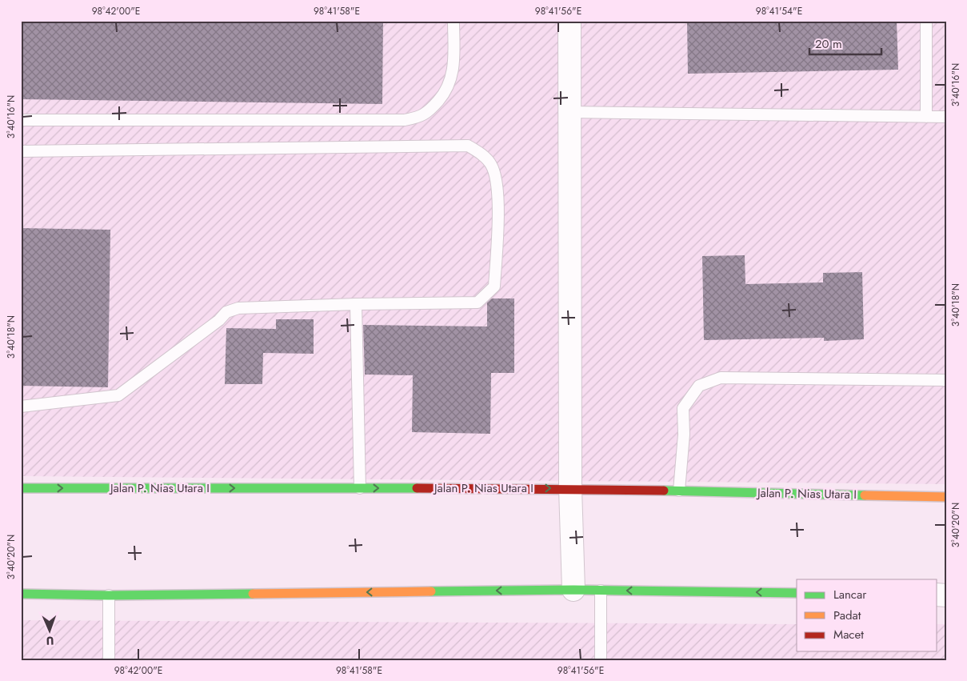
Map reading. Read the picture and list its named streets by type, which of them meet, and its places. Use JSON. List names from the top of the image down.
{
  "streets": {
    "street": ["Jalan P. Nias Utara I"]
  },
  "one_way": ["Jalan P. Nias Utara I"],
  "legend": ["Lancar", "Padat", "Macet"],
  "scale_bar": "20 m",
  "north": "bottom",
  "coordinates": [
    "98°42'00\"E",
    "98°41'58\"E",
    "98°41'56\"E",
    "98°41'54\"E",
    "3°40'16\"N",
    "3°40'18\"N",
    "3°40'20\"N"
  ]
}
